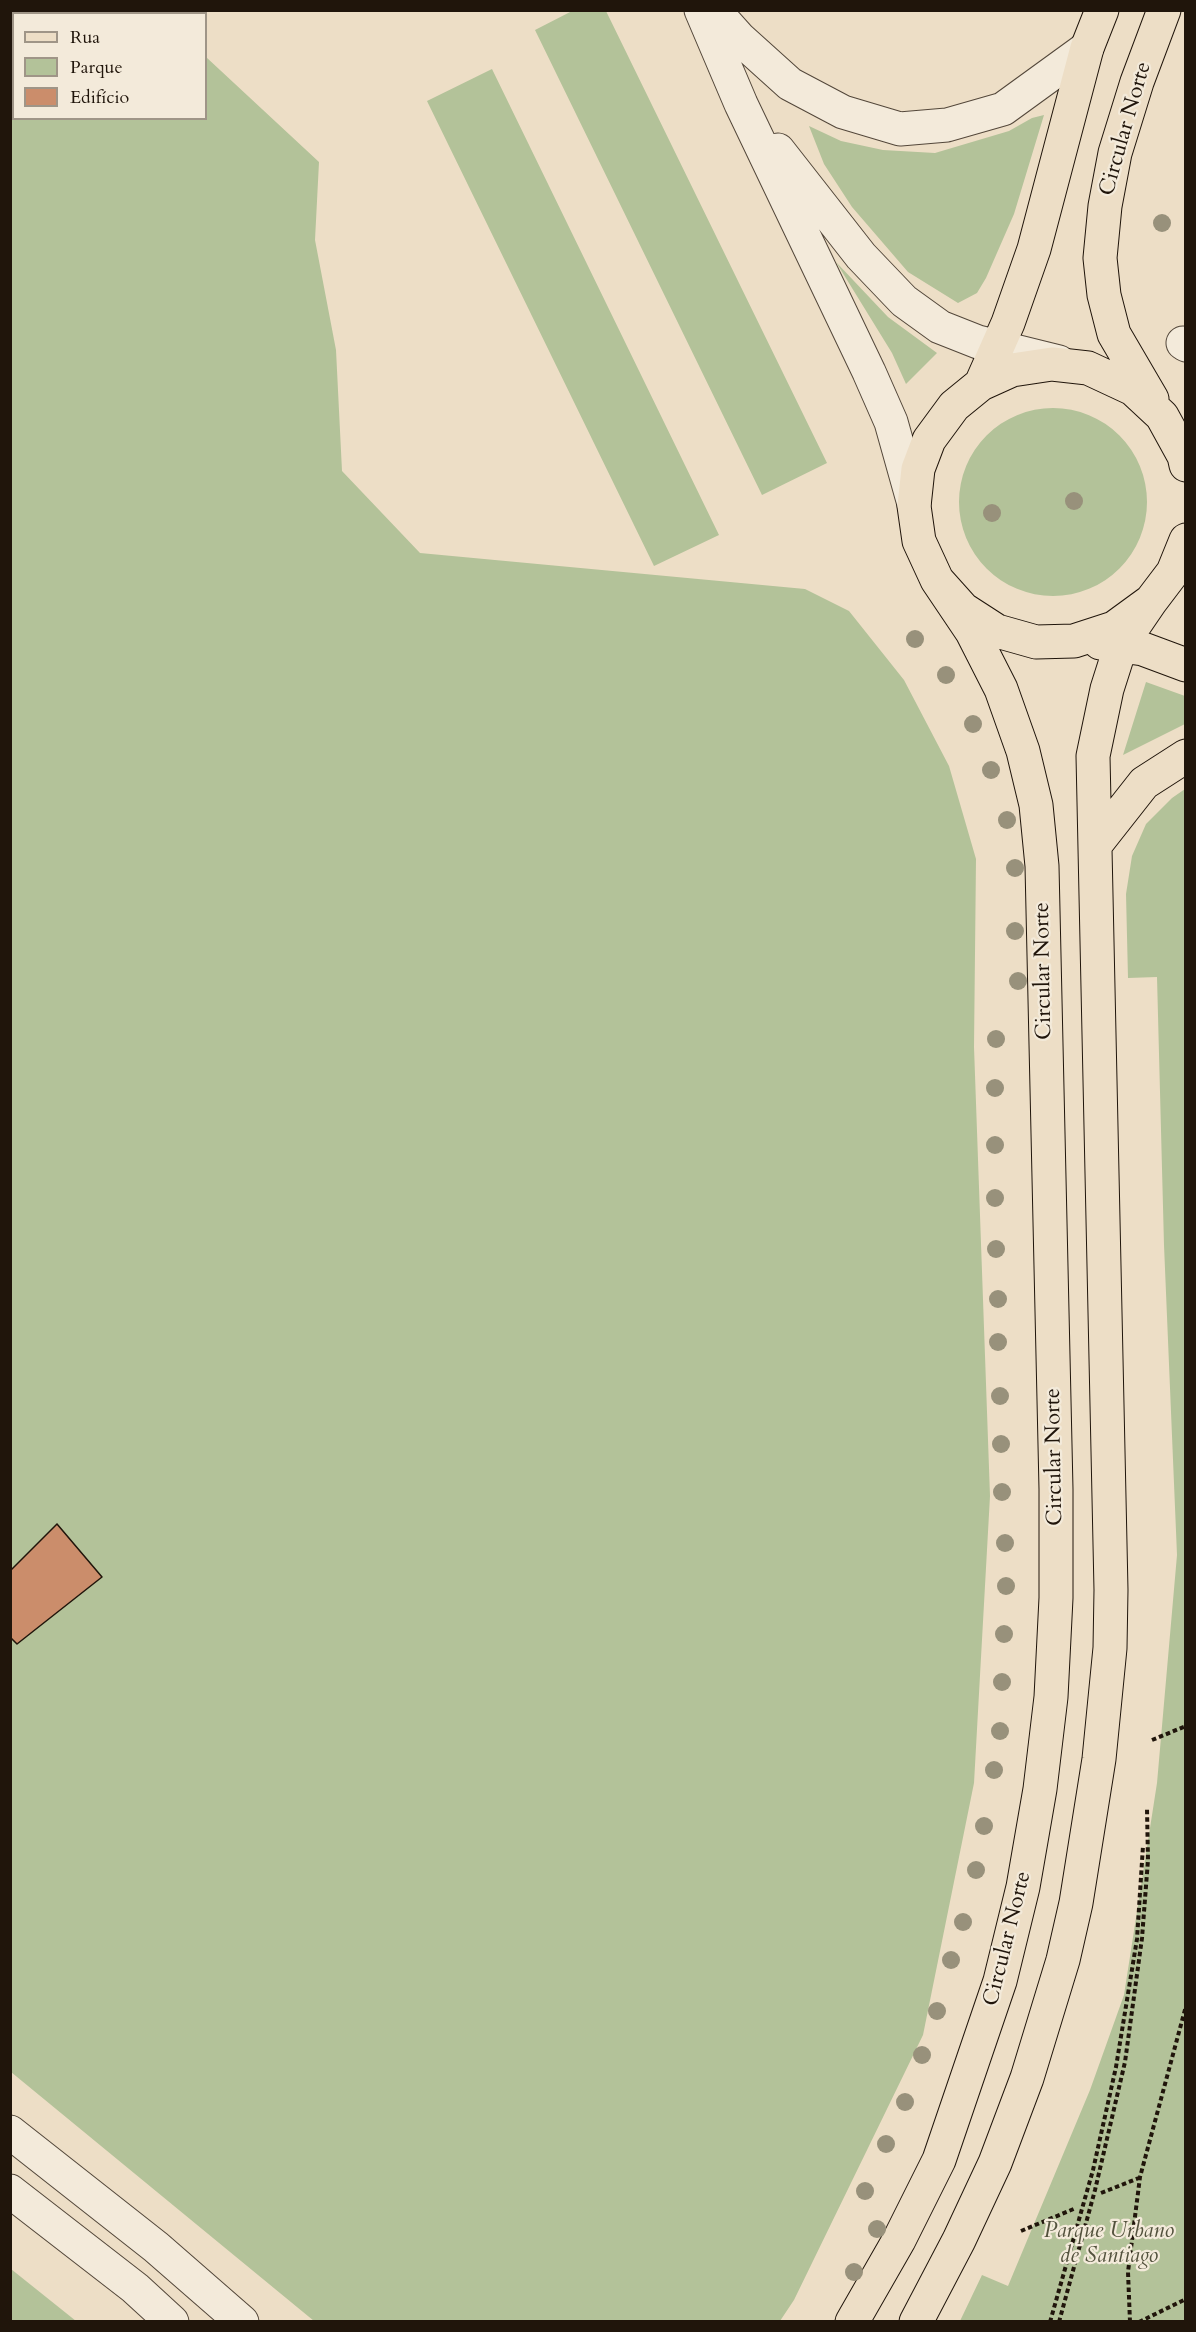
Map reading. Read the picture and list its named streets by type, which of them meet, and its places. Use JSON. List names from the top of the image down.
{
  "streets": {
    "main road": ["Circular Norte"]
  },
  "parks": ["Parque Urbano de Santiago"],
  "legend": ["Rua", "Parque", "Edifício"]
}
